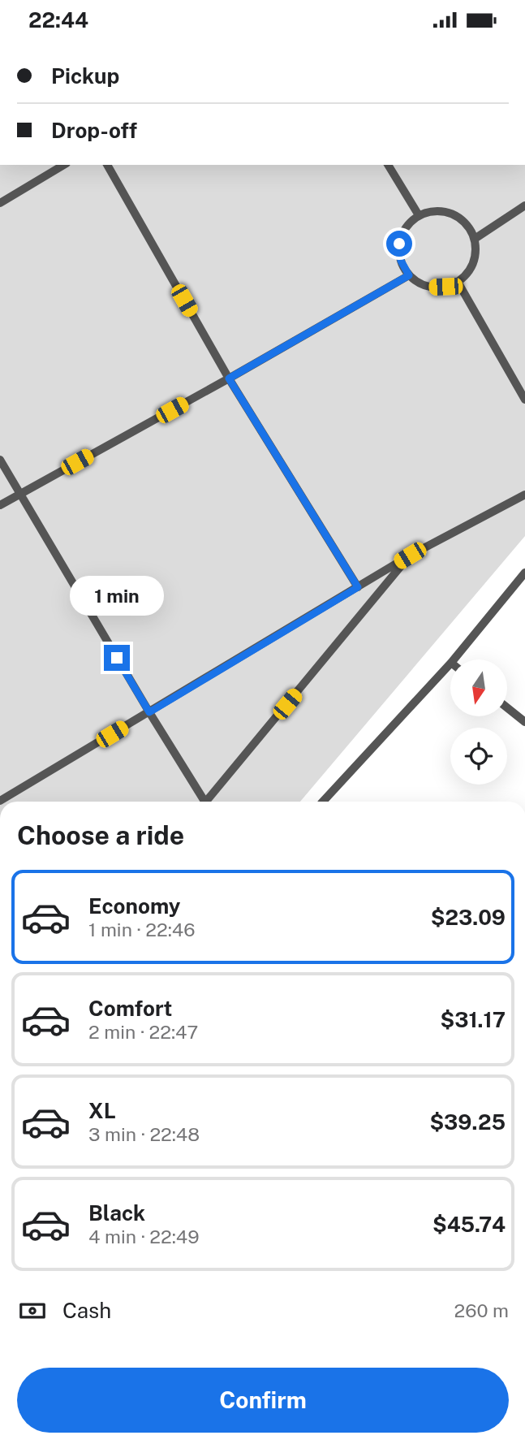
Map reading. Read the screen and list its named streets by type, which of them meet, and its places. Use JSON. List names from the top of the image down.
{
  "north": "bottom",
  "page": {
    "status": "22:44",
    "banner": ["Pickup", "Drop-off"],
    "bubble": "1 min",
    "heading": "Choose a ride",
    "list": [
      {
        "name": "Economy",
        "note": "1 min · 22:46",
        "value": "$23.09"
      },
      {
        "name": "Comfort",
        "note": "2 min · 22:47",
        "value": "$31.17"
      },
      {
        "name": "XL",
        "note": "3 min · 22:48",
        "value": "$39.25"
      },
      {
        "name": "Black",
        "note": "4 min · 22:49",
        "value": "$45.74"
      }
    ],
    "pay": ["Cash", "260 m"],
    "buttons": "Confirm"
  }
}
